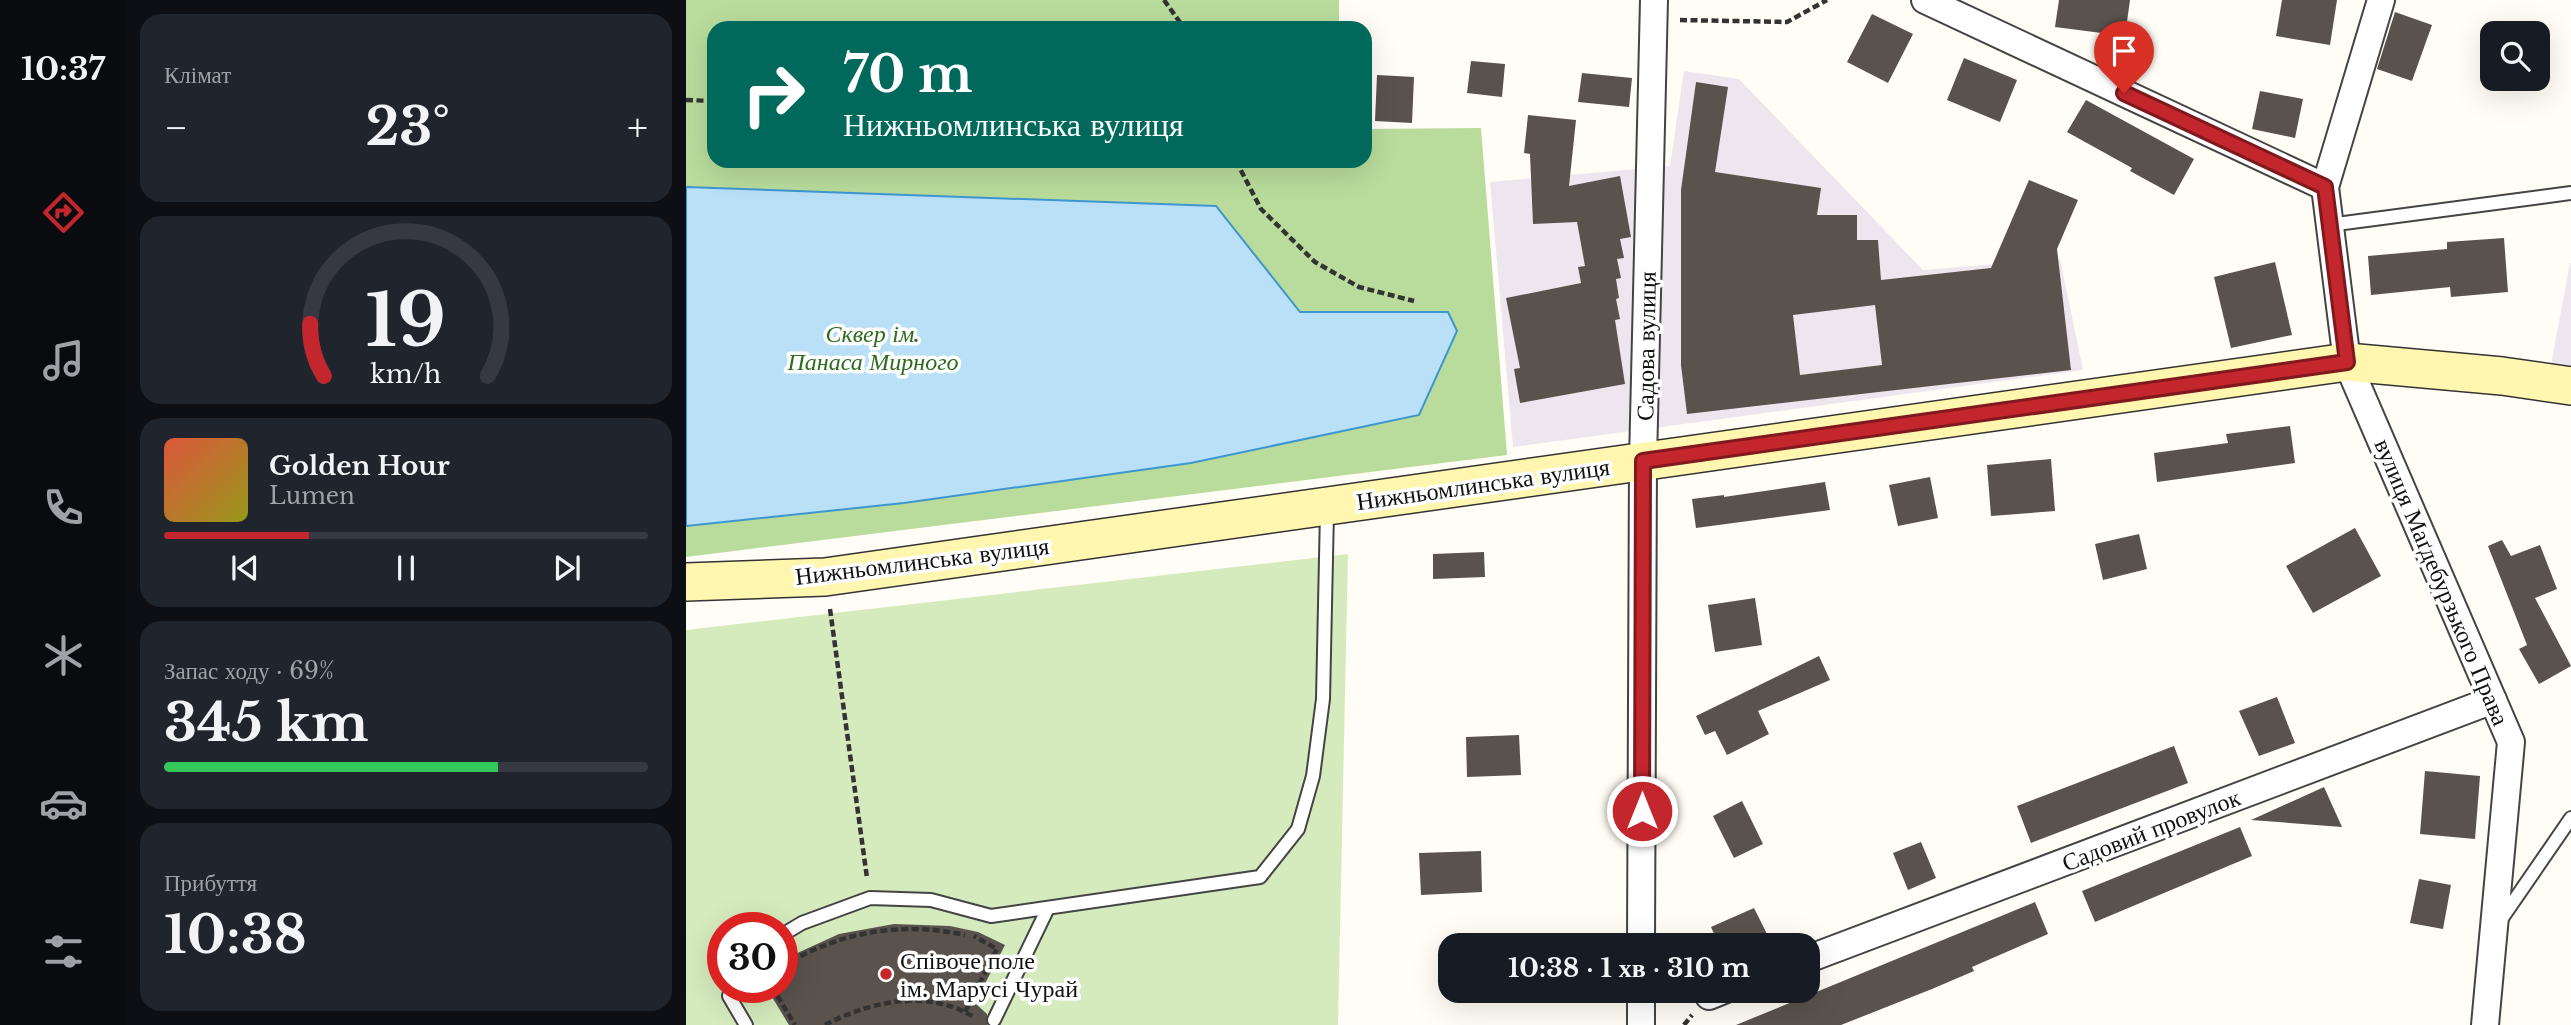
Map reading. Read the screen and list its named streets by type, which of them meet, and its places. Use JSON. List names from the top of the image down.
{
  "streets": {
    "main road": ["Нижньомлинська вулиця"],
    "street": ["Садова вулиця", "вулиця Маґдебурзького Права", "Садовий провулок"]
  },
  "crossings": [
    ["Садова вулиця", "Нижньомлинська вулиця"],
    ["Нижньомлинська вулиця", "вулиця Маґдебурзького Права"],
    ["вулиця Маґдебурзького Права", "Садовий провулок"]
  ],
  "parks": ["Сквер ім. Панаса Мирного"],
  "places": ["Співоче поле ім. Марусі Чурай"],
  "page": {
    "tabs": "10:37",
    "tile": [
      "Клімат",
      ["Запас ходу · 69%", "345 km"],
      ["Прибуття", "10:38"]
    ],
    "turn": ["70 m", "Нижньомлинська вулиця"],
    "heat": ["−", "23°", "+"],
    "song": ["Golden Hour", "Lumen"],
    "limit": "30",
    "trip": "10:38 · 1 хв · 310 m",
    "gauge": ["19", "km/h"]
  }
}
